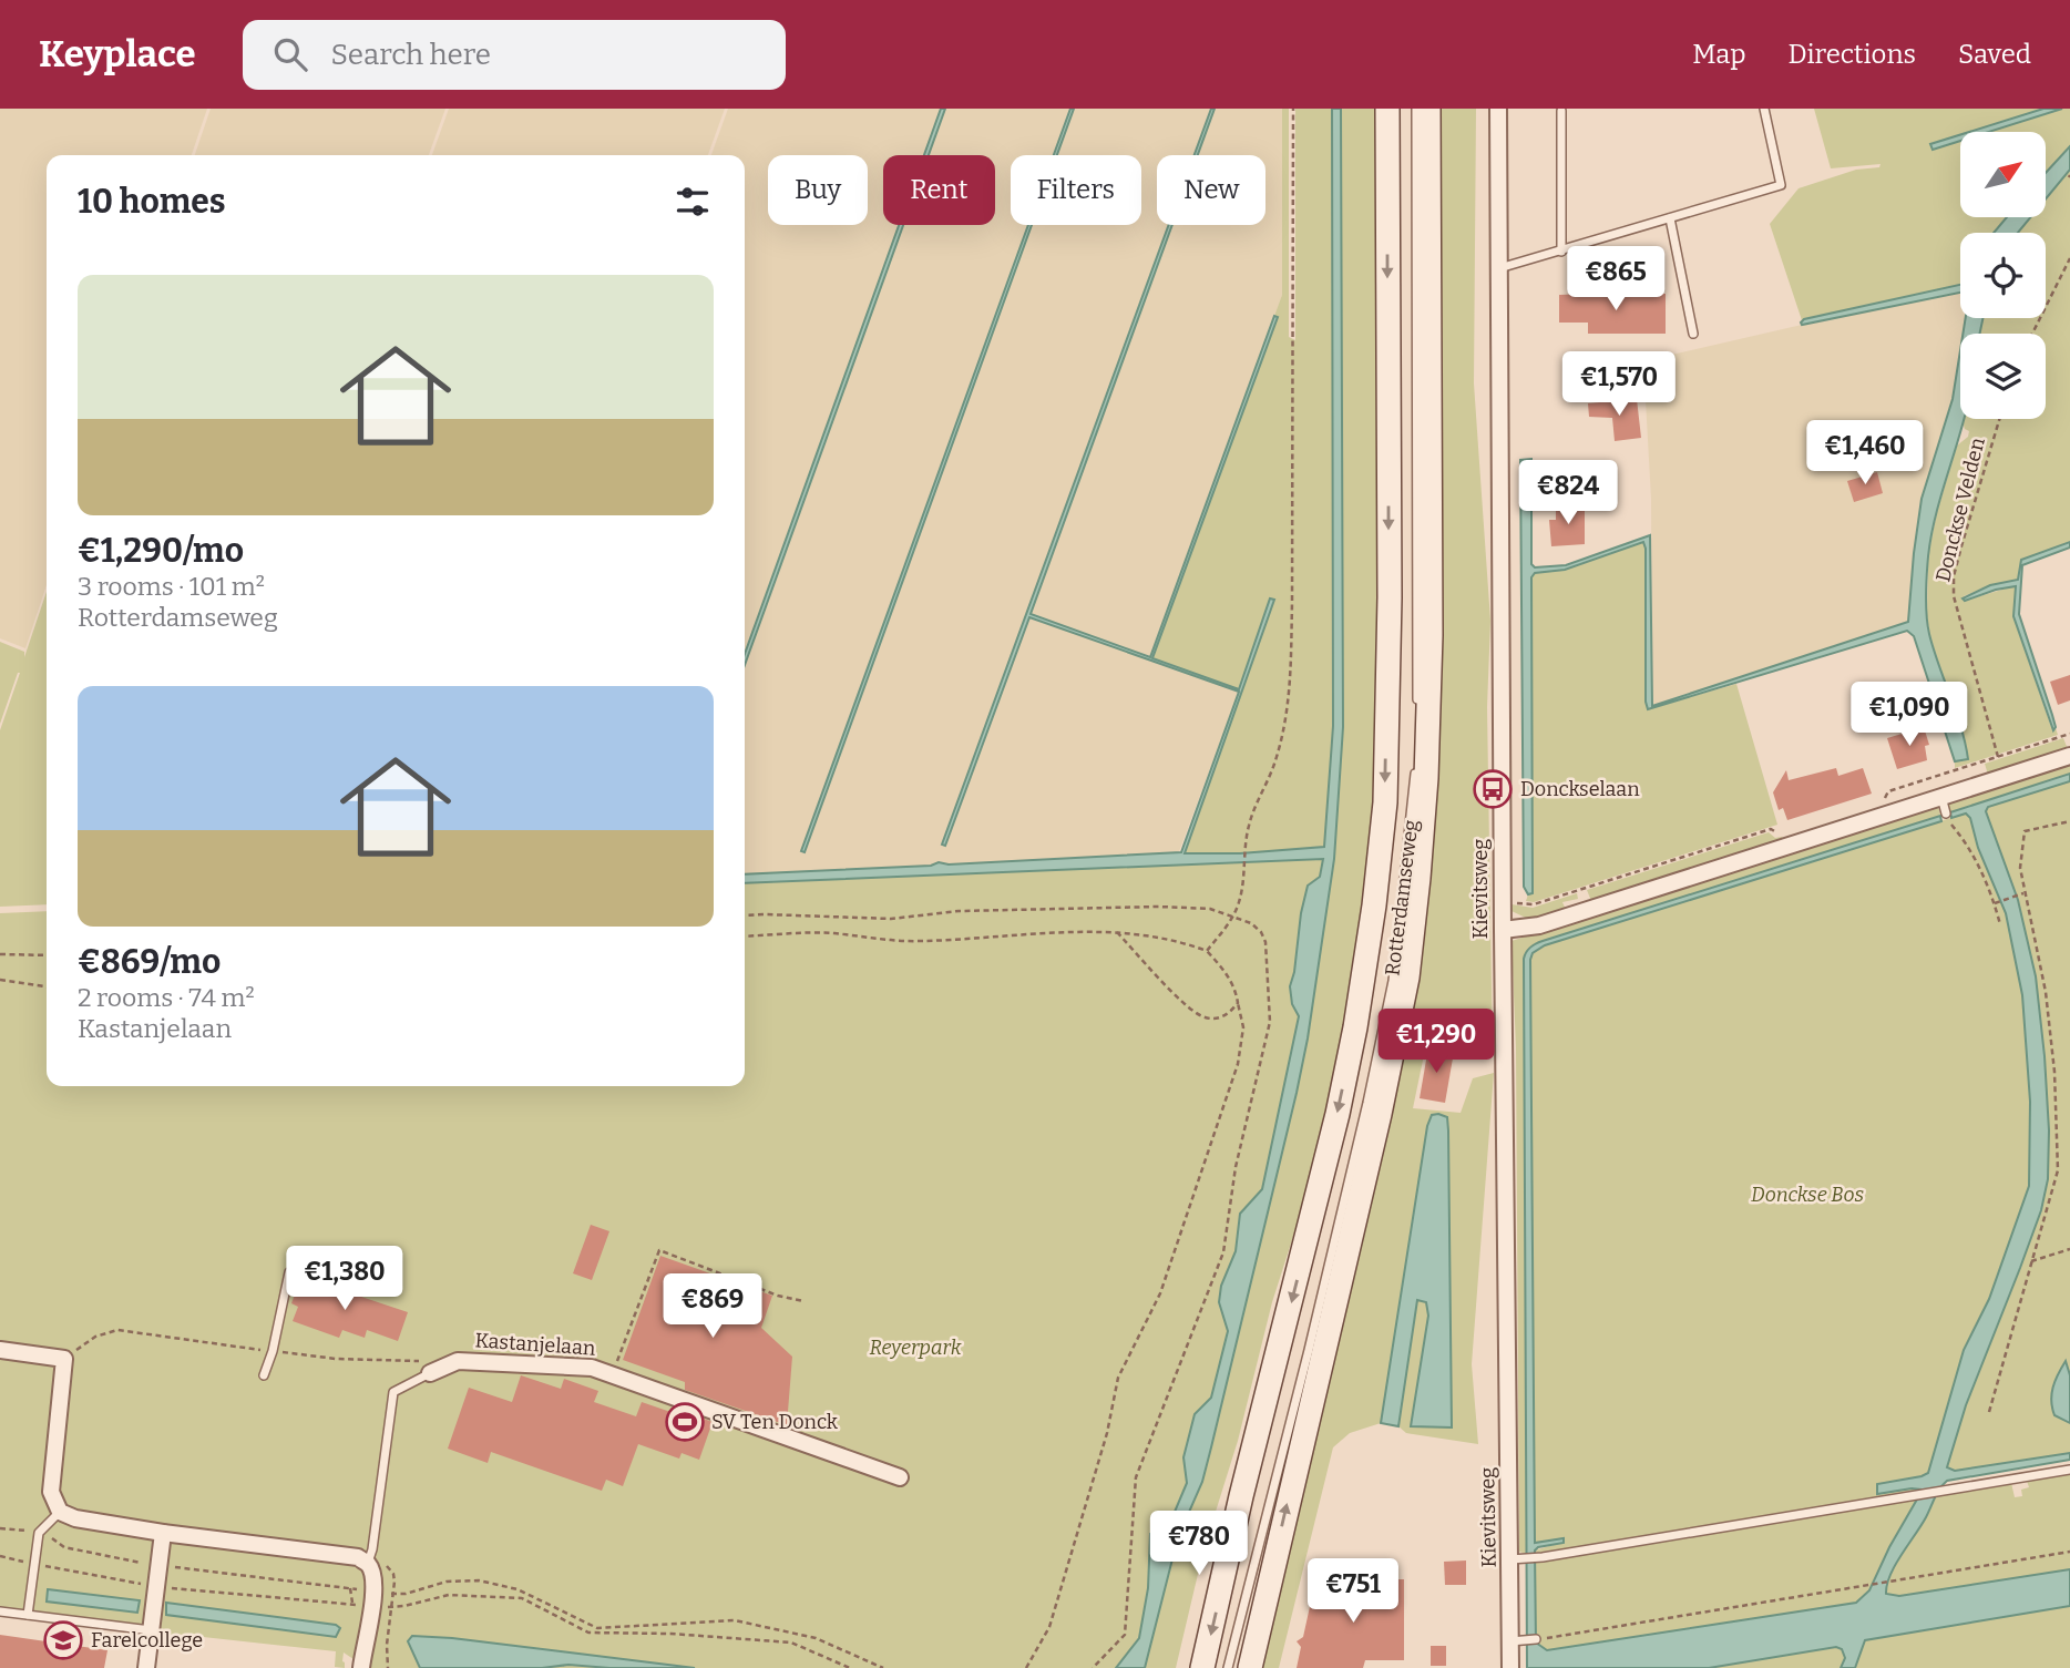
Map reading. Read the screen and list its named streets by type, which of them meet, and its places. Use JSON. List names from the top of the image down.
{
  "streets": {
    "main road": ["Rotterdamseweg"],
    "street": ["Kievitsweg", "Kastanjelaan"],
    "path": ["Donckse Velden"]
  },
  "parks": ["Donckse Bos", "Reyerpark"],
  "places": {
    "bus stop": ["Donckselaan"],
    "sports": ["SV Ten Donck"],
    "school or university": ["Farelcollege"]
  },
  "north": "top right",
  "page": {
    "header": "Keyplace",
    "search": "Search here",
    "nav": ["Map", "Directions", "Saved"],
    "chip": [
      "Buy",
      "Rent",
      "Filters",
      "New"
    ],
    "heading": "10 homes",
    "price": [
      "€865",
      "€1,570",
      "€1,460",
      "€824",
      "€1,090",
      "€1,290",
      "€1,380",
      "€869",
      "€780",
      "€751"
    ],
    "list": [
      {
        "name": "€1,290/mo",
        "note": "3 rooms · 101 m² · Rotterdamseweg"
      },
      {
        "name": "€869/mo",
        "note": "2 rooms · 74 m² · Kastanjelaan"
      }
    ]
  }
}
